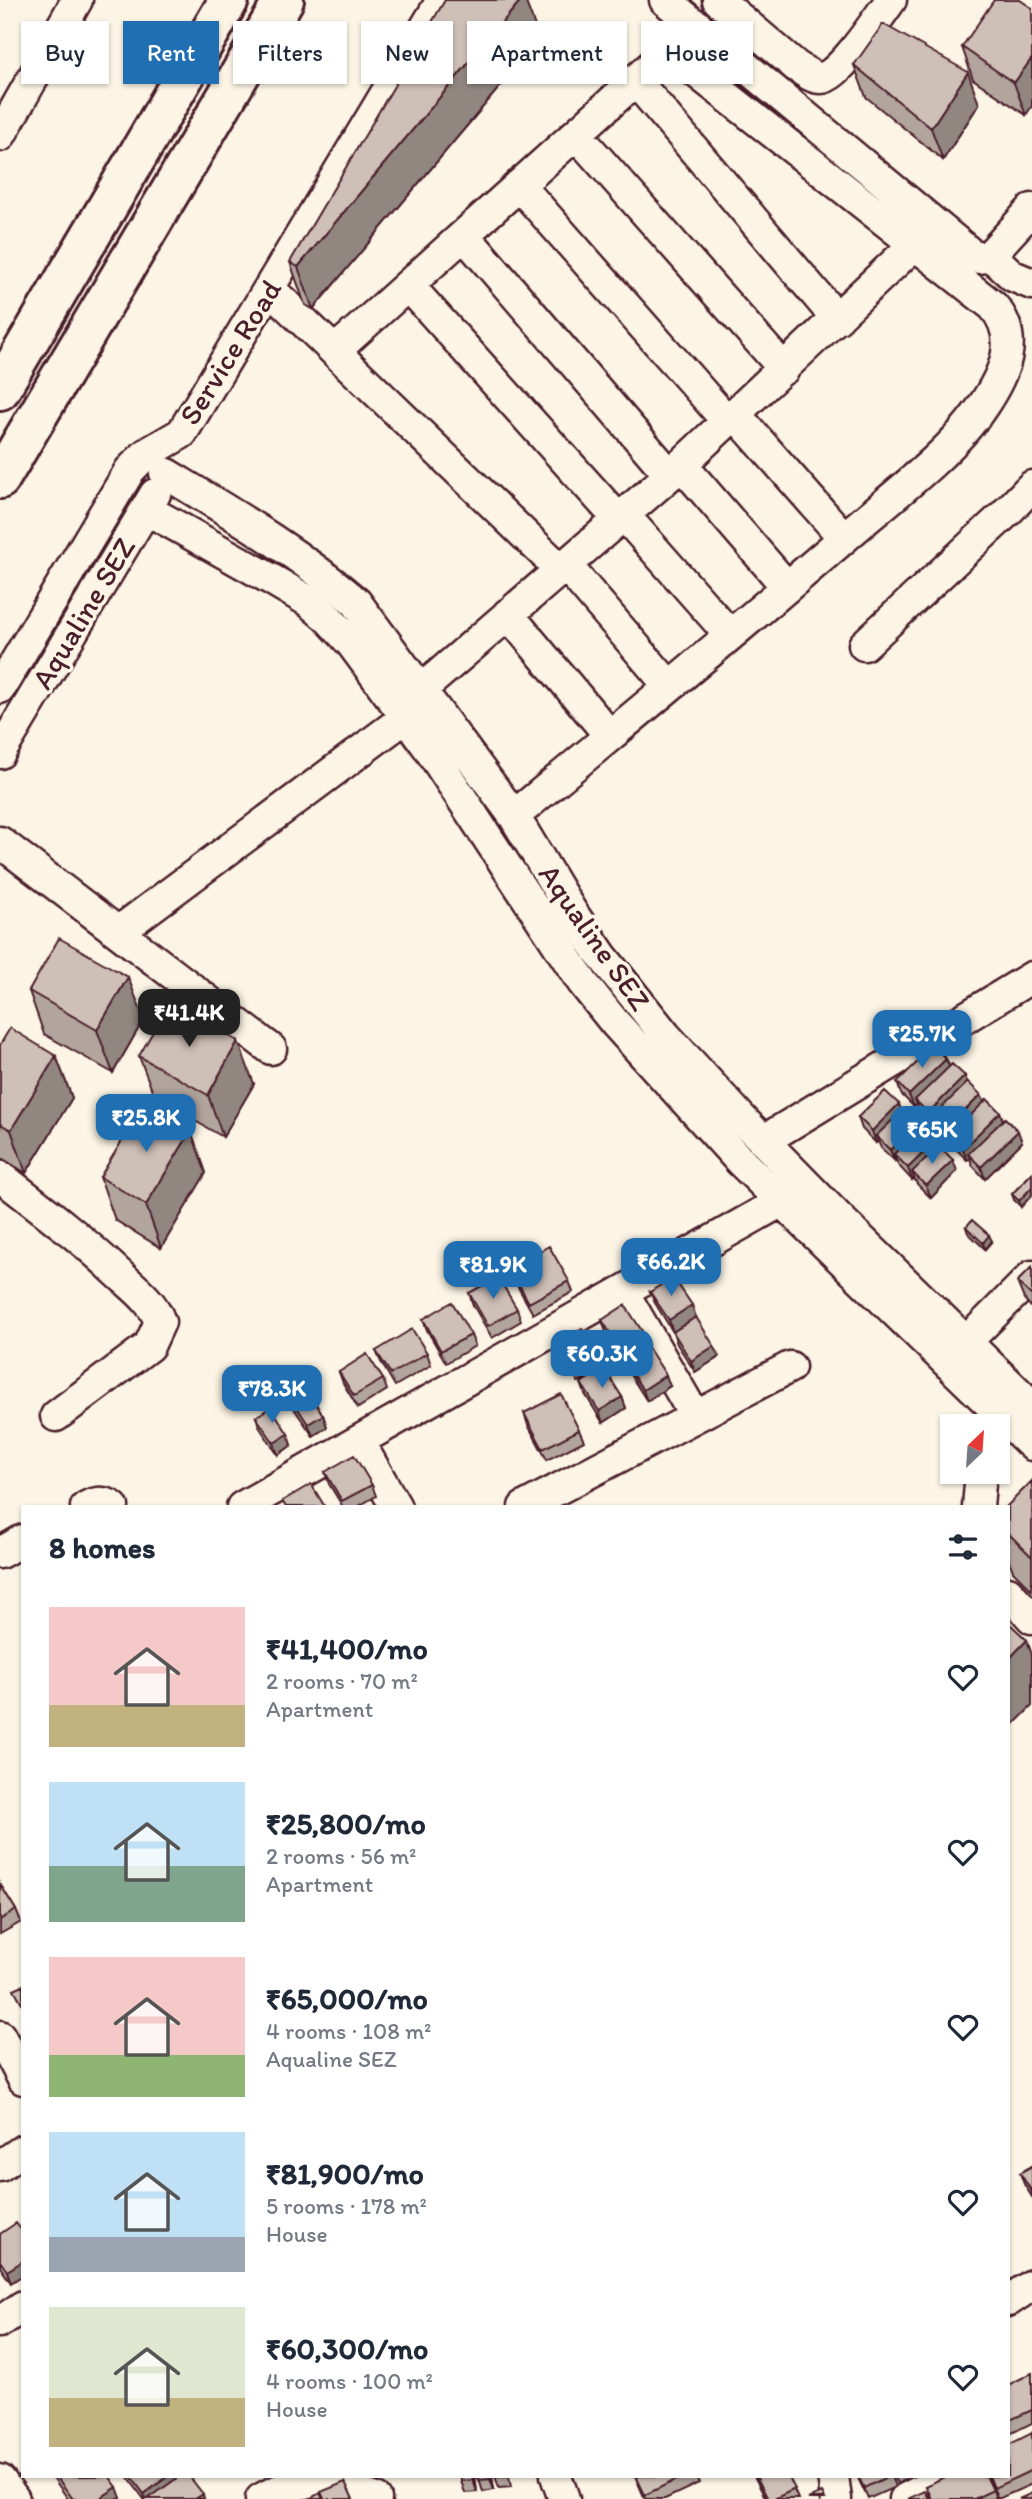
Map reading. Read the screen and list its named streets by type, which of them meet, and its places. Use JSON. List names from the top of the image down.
{
  "streets": {
    "street": ["Service Road", "Aqualine SEZ"]
  },
  "crossings": [
    ["Service Road", "Aqualine SEZ"]
  ],
  "north": "top right",
  "page": {
    "chip": [
      "Buy",
      "Rent",
      "Filters",
      "New",
      "Apartment",
      "House"
    ],
    "price": [
      "₹41.4K",
      "₹25.7K",
      "₹25.8K",
      "₹65K",
      "₹66.2K",
      "₹81.9K",
      "₹60.3K",
      "₹78.3K"
    ],
    "heading": "8 homes",
    "list": [
      {
        "name": "₹41,400/mo",
        "note": "2 rooms · 70 m² · Apartment"
      },
      {
        "name": "₹25,800/mo",
        "note": "2 rooms · 56 m² · Apartment"
      },
      {
        "name": "₹65,000/mo",
        "note": "4 rooms · 108 m² · Aqualine SEZ"
      },
      {
        "name": "₹81,900/mo",
        "note": "5 rooms · 178 m² · House"
      },
      {
        "name": "₹60,300/mo",
        "note": "4 rooms · 100 m² · House"
      }
    ]
  }
}
